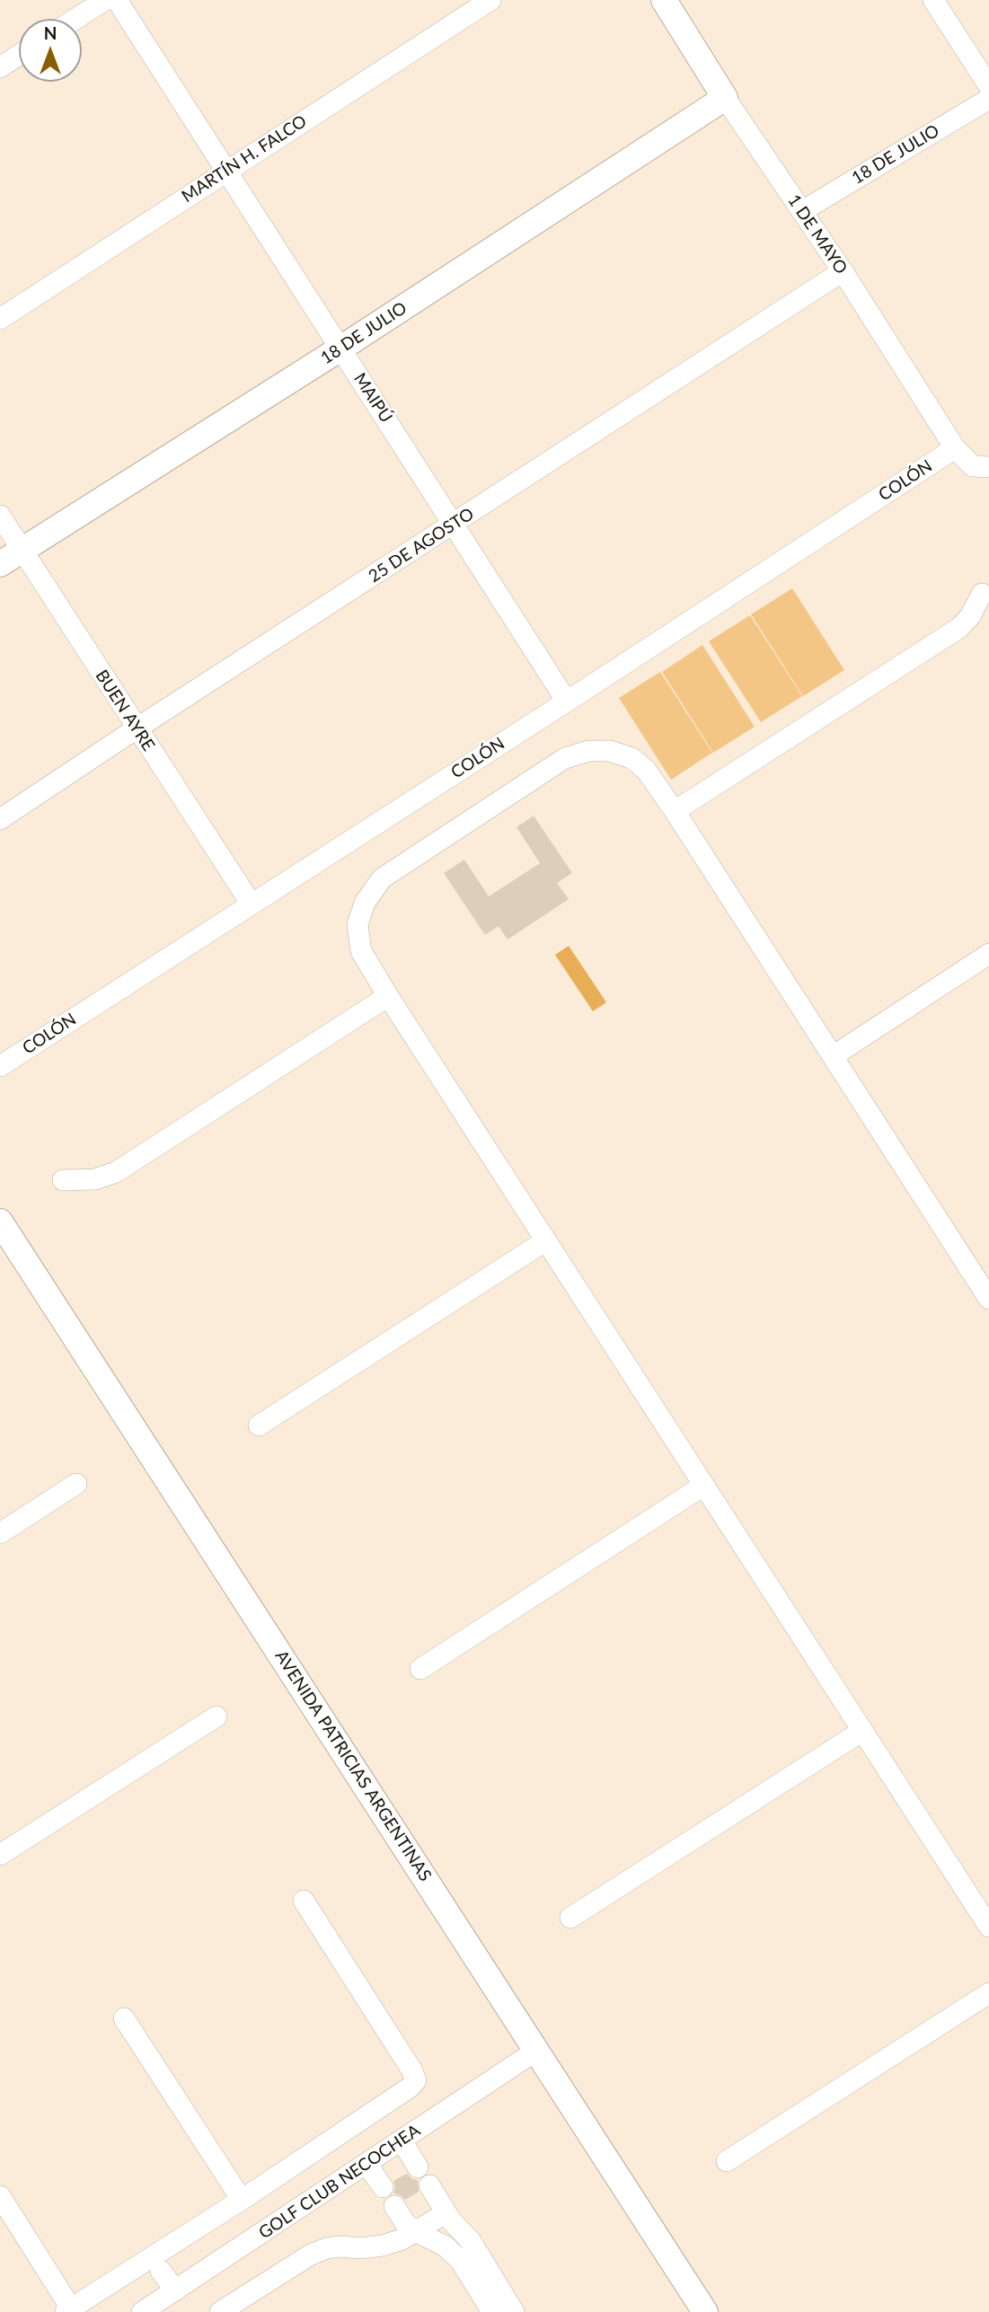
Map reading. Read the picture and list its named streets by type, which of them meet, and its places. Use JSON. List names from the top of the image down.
{
  "streets": {
    "street": [
      "18 DE JULIO",
      "MARTÍN H. FALCO",
      "1 DE MAYO",
      "MAIPÚ",
      "COLÓN",
      "25 DE AGOSTO",
      "BUEN AYRE",
      "AVENIDA PATRICIAS ARGENTINAS",
      "GOLF CLUB NECOCHEA"
    ]
  },
  "crossings": [
    ["18 DE JULIO", "1 DE MAYO"],
    ["18 DE JULIO", "MAIPÚ"],
    ["18 DE JULIO", "BUEN AYRE"],
    ["MARTÍN H. FALCO", "MAIPÚ"],
    ["1 DE MAYO", "COLÓN"],
    ["1 DE MAYO", "25 DE AGOSTO"],
    ["MAIPÚ", "COLÓN"],
    ["MAIPÚ", "25 DE AGOSTO"],
    ["COLÓN", "BUEN AYRE"],
    ["25 DE AGOSTO", "BUEN AYRE"],
    ["AVENIDA PATRICIAS ARGENTINAS", "GOLF CLUB NECOCHEA"]
  ],
  "north": "top"
}
